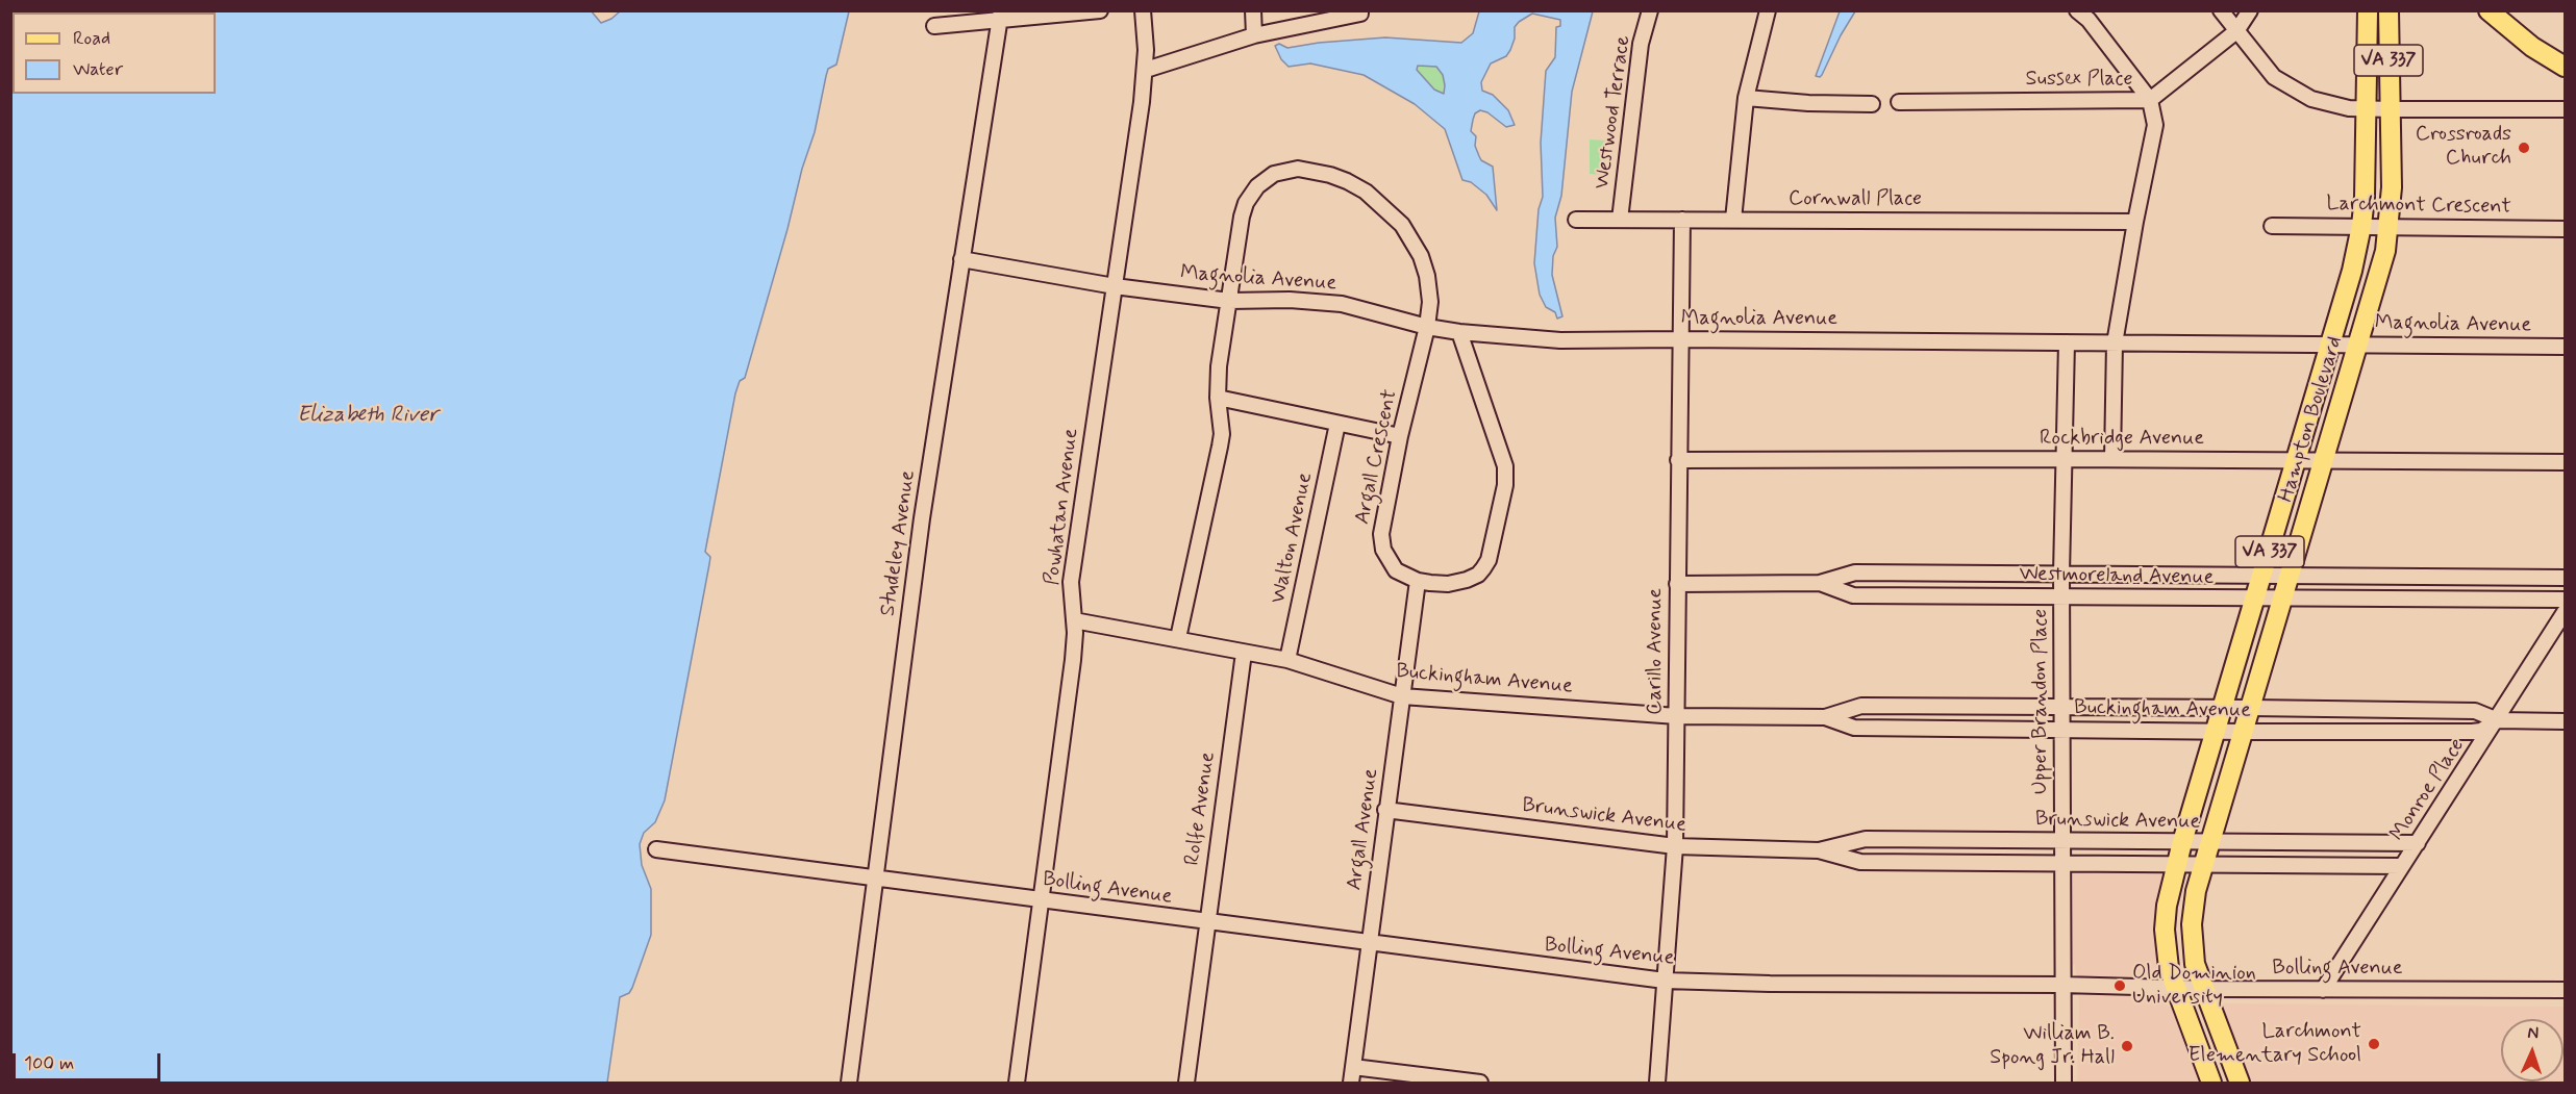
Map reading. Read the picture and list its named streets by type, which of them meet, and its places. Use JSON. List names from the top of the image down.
{
  "streets": {
    "main road": ["VA 337", "Hampton Boulevard"],
    "street": [
      "Sussex Place",
      "Westwood Terrace",
      "Cornwall Place",
      "Larchmont Crescent",
      "Magnolia Avenue",
      "Rockbridge Avenue",
      "Argall Crescent",
      "Powhatan Avenue",
      "Walton Avenue",
      "Studeley Avenue",
      "Westmoreland Avenue",
      "Carillo Avenue",
      "Buckingham Avenue",
      "Upper Brandon Place",
      "Monroe Place",
      "Rolfe Avenue",
      "Brunswick Avenue",
      "Argall Avenue",
      "Bolling Avenue"
    ]
  },
  "crossings": [
    ["Westwood Terrace", "Cornwall Place"],
    ["Cornwall Place", "Carillo Avenue"],
    ["Larchmont Crescent", "Hampton Boulevard"],
    ["Magnolia Avenue", "Hampton Boulevard"],
    ["Magnolia Avenue", "Argall Crescent"],
    ["Magnolia Avenue", "Powhatan Avenue"],
    ["Magnolia Avenue", "Studeley Avenue"],
    ["Magnolia Avenue", "Carillo Avenue"],
    ["Magnolia Avenue", "Upper Brandon Place"],
    ["Hampton Boulevard", "Rockbridge Avenue"],
    ["Hampton Boulevard", "Westmoreland Avenue"],
    ["Hampton Boulevard", "Buckingham Avenue"],
    ["Hampton Boulevard", "Brunswick Avenue"],
    ["Hampton Boulevard", "Bolling Avenue"],
    ["Rockbridge Avenue", "Carillo Avenue"],
    ["Rockbridge Avenue", "Upper Brandon Place"],
    ["Argall Crescent", "Argall Avenue"],
    ["Powhatan Avenue", "Buckingham Avenue"],
    ["Powhatan Avenue", "Bolling Avenue"],
    ["Walton Avenue", "Buckingham Avenue"],
    ["Studeley Avenue", "Bolling Avenue"],
    ["Westmoreland Avenue", "Carillo Avenue"],
    ["Westmoreland Avenue", "Upper Brandon Place"],
    ["Carillo Avenue", "Buckingham Avenue"],
    ["Carillo Avenue", "Brunswick Avenue"],
    ["Carillo Avenue", "Bolling Avenue"],
    ["Buckingham Avenue", "Upper Brandon Place"],
    ["Buckingham Avenue", "Monroe Place"],
    ["Buckingham Avenue", "Rolfe Avenue"],
    ["Buckingham Avenue", "Argall Avenue"],
    ["Upper Brandon Place", "Brunswick Avenue"],
    ["Upper Brandon Place", "Bolling Avenue"],
    ["Monroe Place", "Brunswick Avenue"],
    ["Monroe Place", "Bolling Avenue"],
    ["Rolfe Avenue", "Bolling Avenue"],
    ["Brunswick Avenue", "Argall Avenue"],
    ["Argall Avenue", "Bolling Avenue"]
  ],
  "water": ["Elizabeth River"],
  "places": [
    "Crossroads Church",
    "Old Dominion University",
    "Larchmont Elementary School",
    "William B. Spong Jr. Hall"
  ],
  "legend": ["Road", "Water"],
  "scale_bar": "100 m",
  "north": "top"
}
